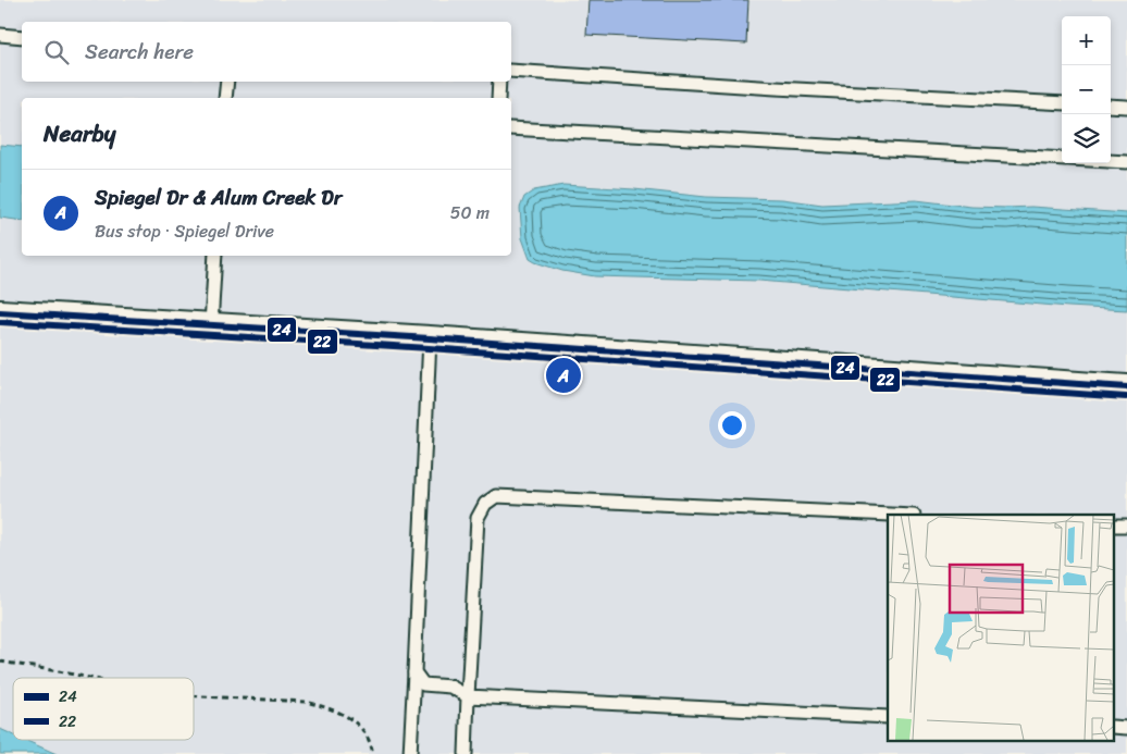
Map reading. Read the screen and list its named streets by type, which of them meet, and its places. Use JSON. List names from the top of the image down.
{
  "lines": ["transit line 24", "transit line 22"],
  "legend": ["24", "22"],
  "page": {
    "map_buttons": ["+", "−"],
    "search": "Search here",
    "heading": "Nearby",
    "list": [
      {
        "mark": "A",
        "name": "Spiegel Dr & Alum Creek Dr",
        "note": "Bus stop · Spiegel Drive",
        "value": "50 m"
      }
    ],
    "pins": "A"
  }
}
